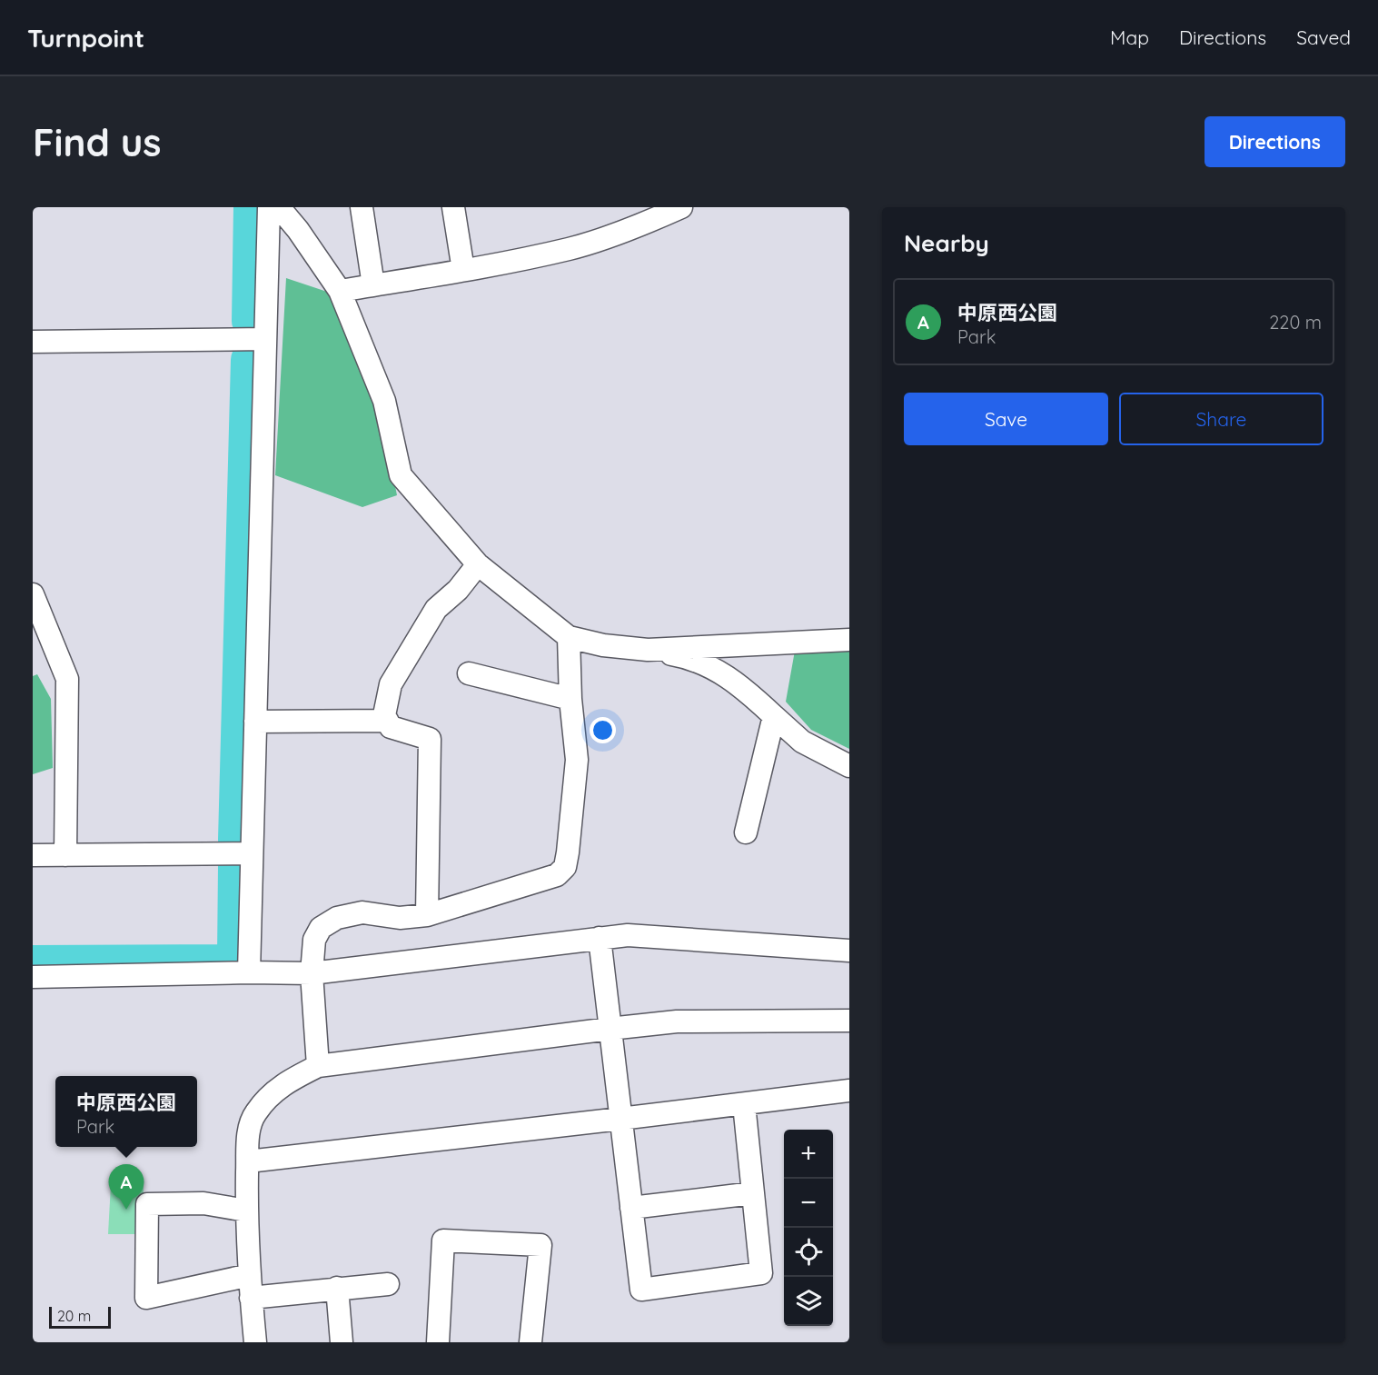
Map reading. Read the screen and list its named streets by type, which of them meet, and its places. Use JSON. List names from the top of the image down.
{
  "scale_bar": "20 m",
  "page": {
    "header": "Turnpoint",
    "nav": ["Map", "Directions", "Saved"],
    "buttons": [
      "Directions",
      ["Save", "Share"]
    ],
    "title": "Find us",
    "heading": "Nearby",
    "list": [
      {
        "mark": "A",
        "name": "中原西公園",
        "note": "Park",
        "value": "220 m"
      }
    ],
    "popup": ["中原西公園", "Park"],
    "map_buttons": ["+", "−"],
    "pins": "A",
    "scale": "20 m"
  }
}
